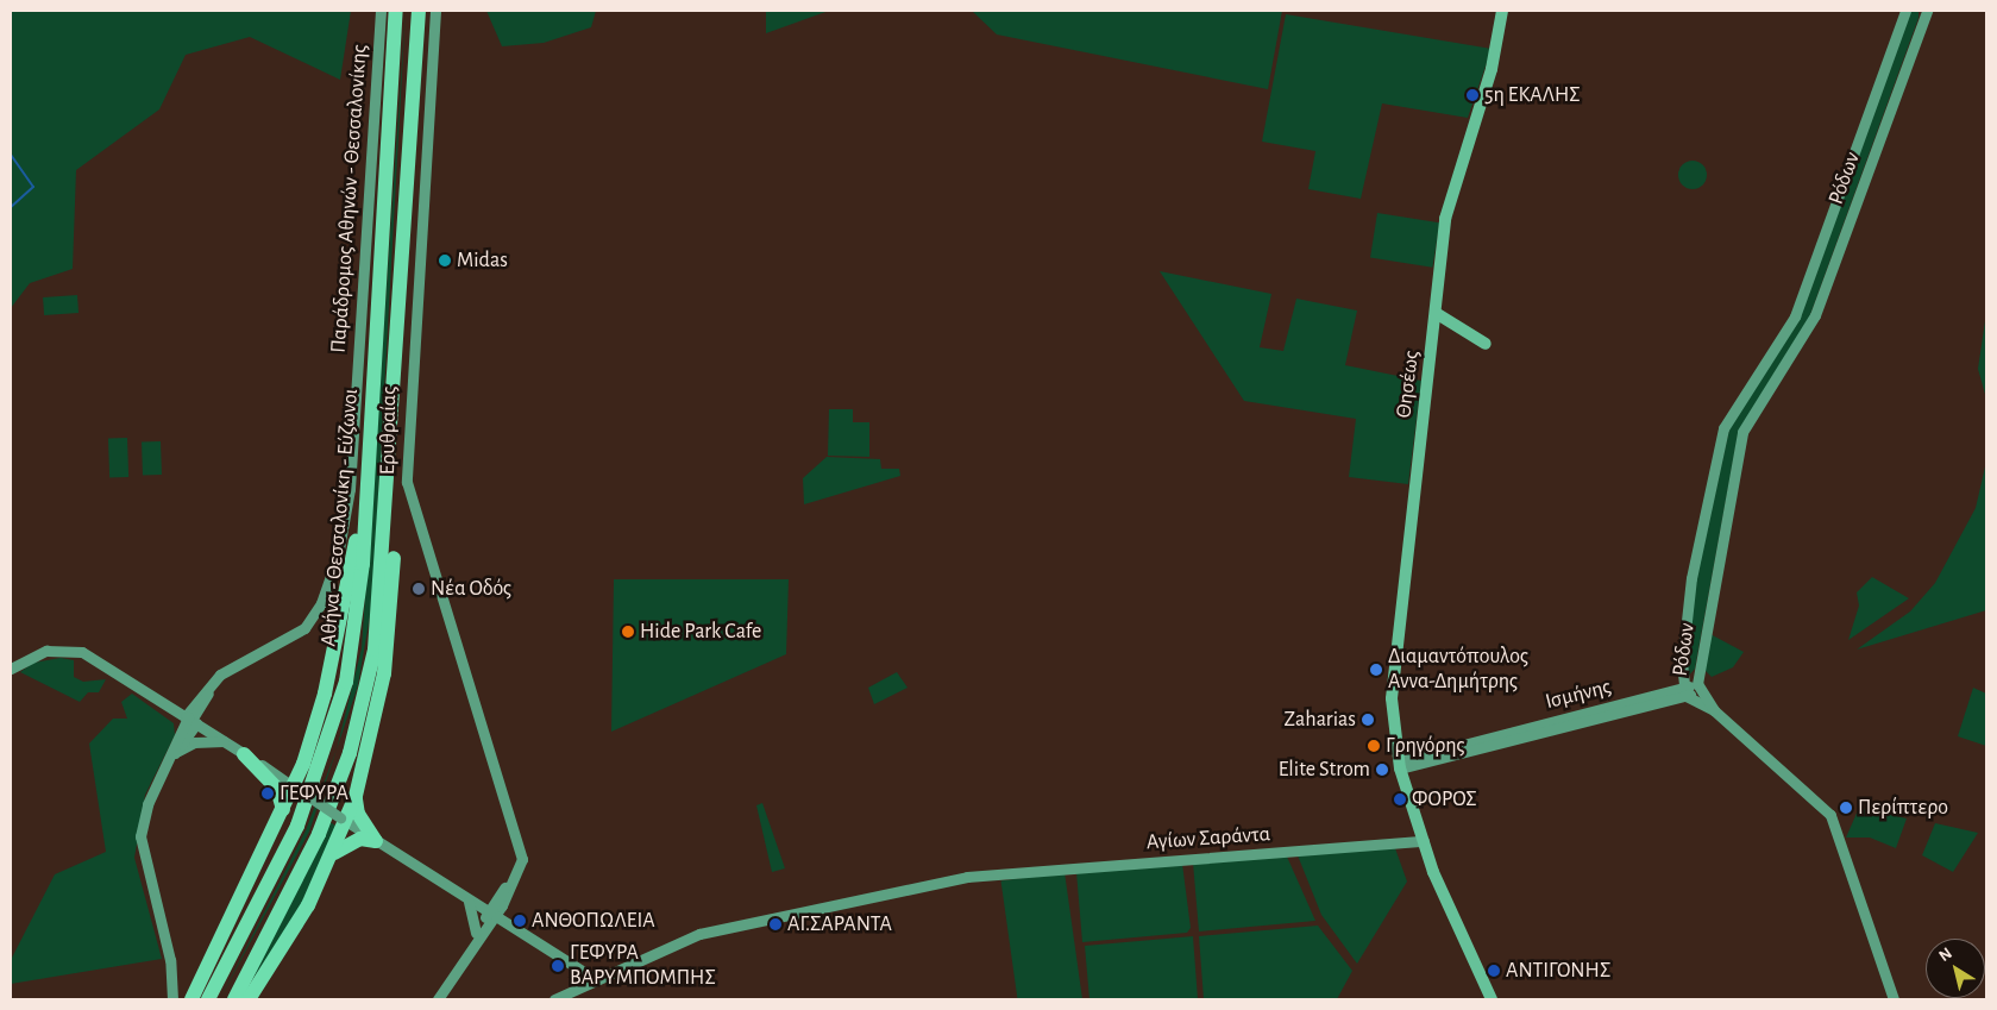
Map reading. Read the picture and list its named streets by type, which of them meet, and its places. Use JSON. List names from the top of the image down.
{
  "streets": {
    "highway": ["Αθήνα - Θεσσαλονίκη - Εύζωνοι"],
    "main road": [
      "Ρόδων",
      "Παράδρομος Αθηνών - Θεσσαλονίκης",
      "Θησέως",
      "Ερυθραίας",
      "Ισμήνης",
      "Αγίων Σαράντα"
    ]
  },
  "crossings": [
    ["Ρόδων", "Ισμήνης"],
    ["Θησέως", "Ισμήνης"],
    ["Θησέως", "Αγίων Σαράντα"]
  ],
  "places": [
    "5η ΕΚΑΛΗΣ",
    "Midas",
    "Νέα Οδός",
    "Hide Park Cafe",
    "Διαμαντόπουλος Αννα-Δημήτρης",
    "Zaharias",
    "Γρηγόρης",
    "Elite Strom",
    "ΓΕΦΥΡΑ",
    "ΦΟΡΟΣ",
    "Περίπτερο",
    "ΑΝΘΟΠΩΛΕΙΑ",
    "ΑΓ.ΣΑΡΑΝΤΑ",
    "ΓΕΦΥΡΑ ΒΑΡΥΜΠΟΜΠΗΣ",
    "ΑΝΤΙΓΟΝΗΣ"
  ],
  "north": "top left"
}
